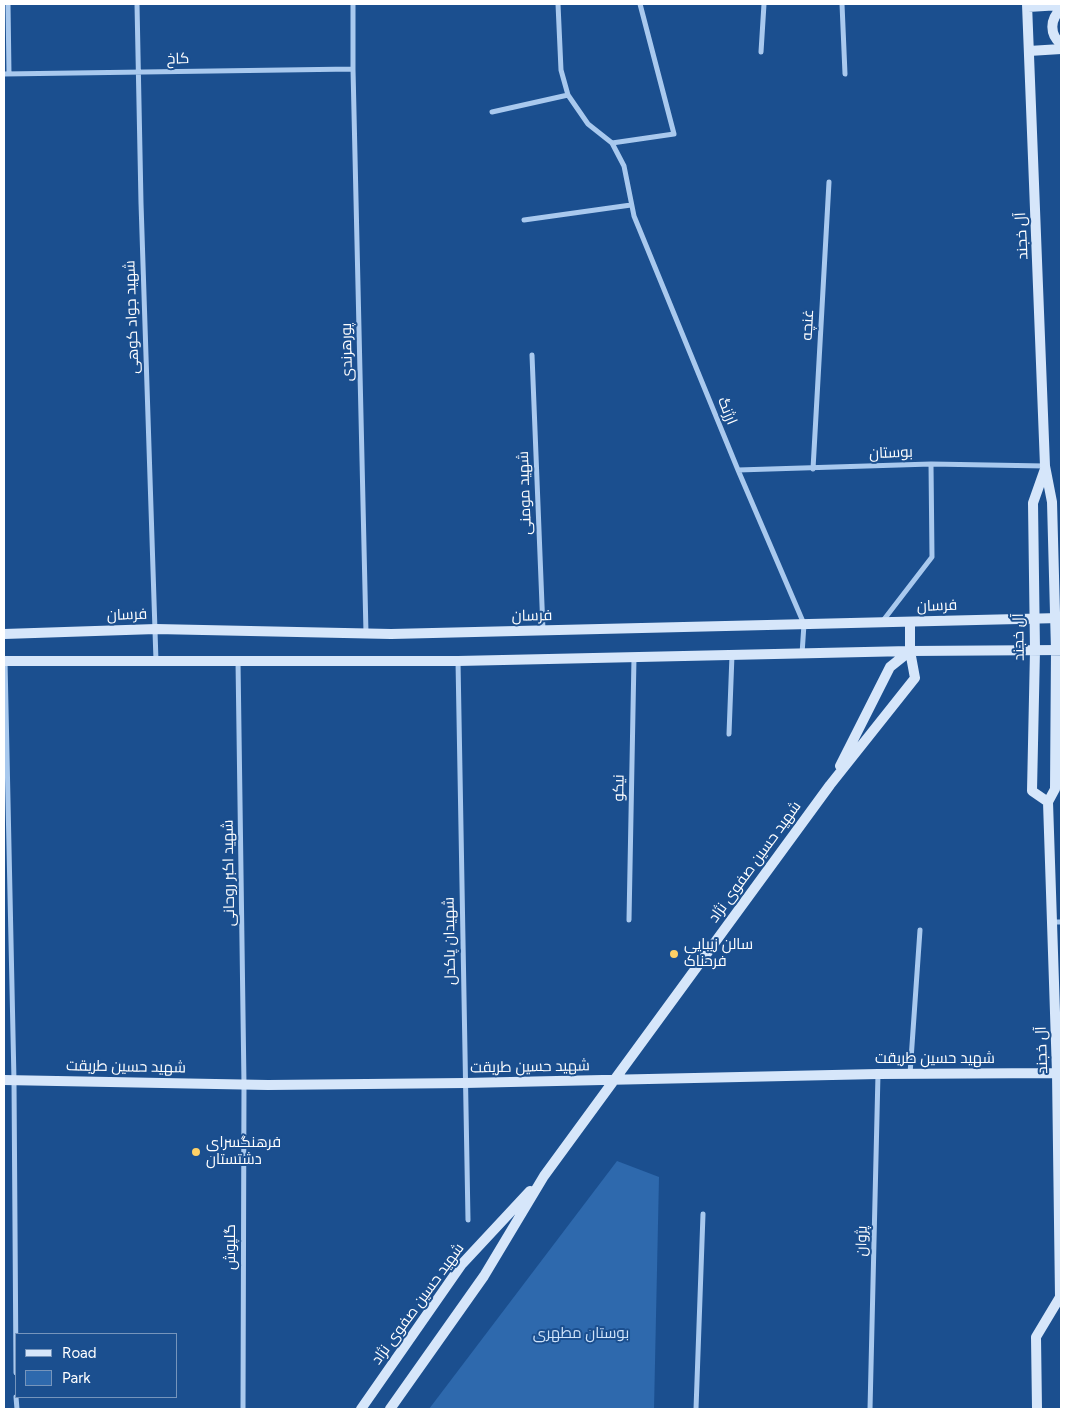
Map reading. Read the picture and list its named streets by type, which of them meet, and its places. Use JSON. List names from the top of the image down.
{
  "streets": {
    "street": [
      "کاخ",
      "آل خجند",
      "شهید جواد کوهی",
      "غنچه",
      "پورهرندی",
      "ارژنگ",
      "بوستان",
      "شهید مومنی",
      "فرسان",
      "نیکو",
      "شهید حسین صفوی نژاد",
      "شهید اکبر روحانی",
      "شهیدان پاکدل",
      "شهید حسین طریقت",
      "پژوان",
      "گلپوش"
    ]
  },
  "crossings": [
    ["کاخ", "شهید جواد کوهی"],
    ["کاخ", "پورهرندی"],
    ["آل خجند", "بوستان"],
    ["آل خجند", "فرسان"],
    ["آل خجند", "شهید حسین طریقت"],
    ["شهید جواد کوهی", "فرسان"],
    ["غنچه", "بوستان"],
    ["پورهرندی", "فرسان"],
    ["ارژنگ", "بوستان"],
    ["ارژنگ", "فرسان"],
    ["شهید مومنی", "فرسان"],
    ["شهید حسین صفوی نژاد", "شهید حسین طریقت"],
    ["شهید اکبر روحانی", "شهید حسین طریقت"],
    ["شهید اکبر روحانی", "گلپوش"],
    ["شهیدان پاکدل", "شهید حسین طریقت"],
    ["شهید حسین طریقت", "پژوان"],
    ["شهید حسین طریقت", "گلپوش"]
  ],
  "parks": ["بوستان مطهری"],
  "places": ["سالن زیبایی فرحناک", "فرهنگسرای دشتستان"],
  "legend": ["Road", "Park"]
}
